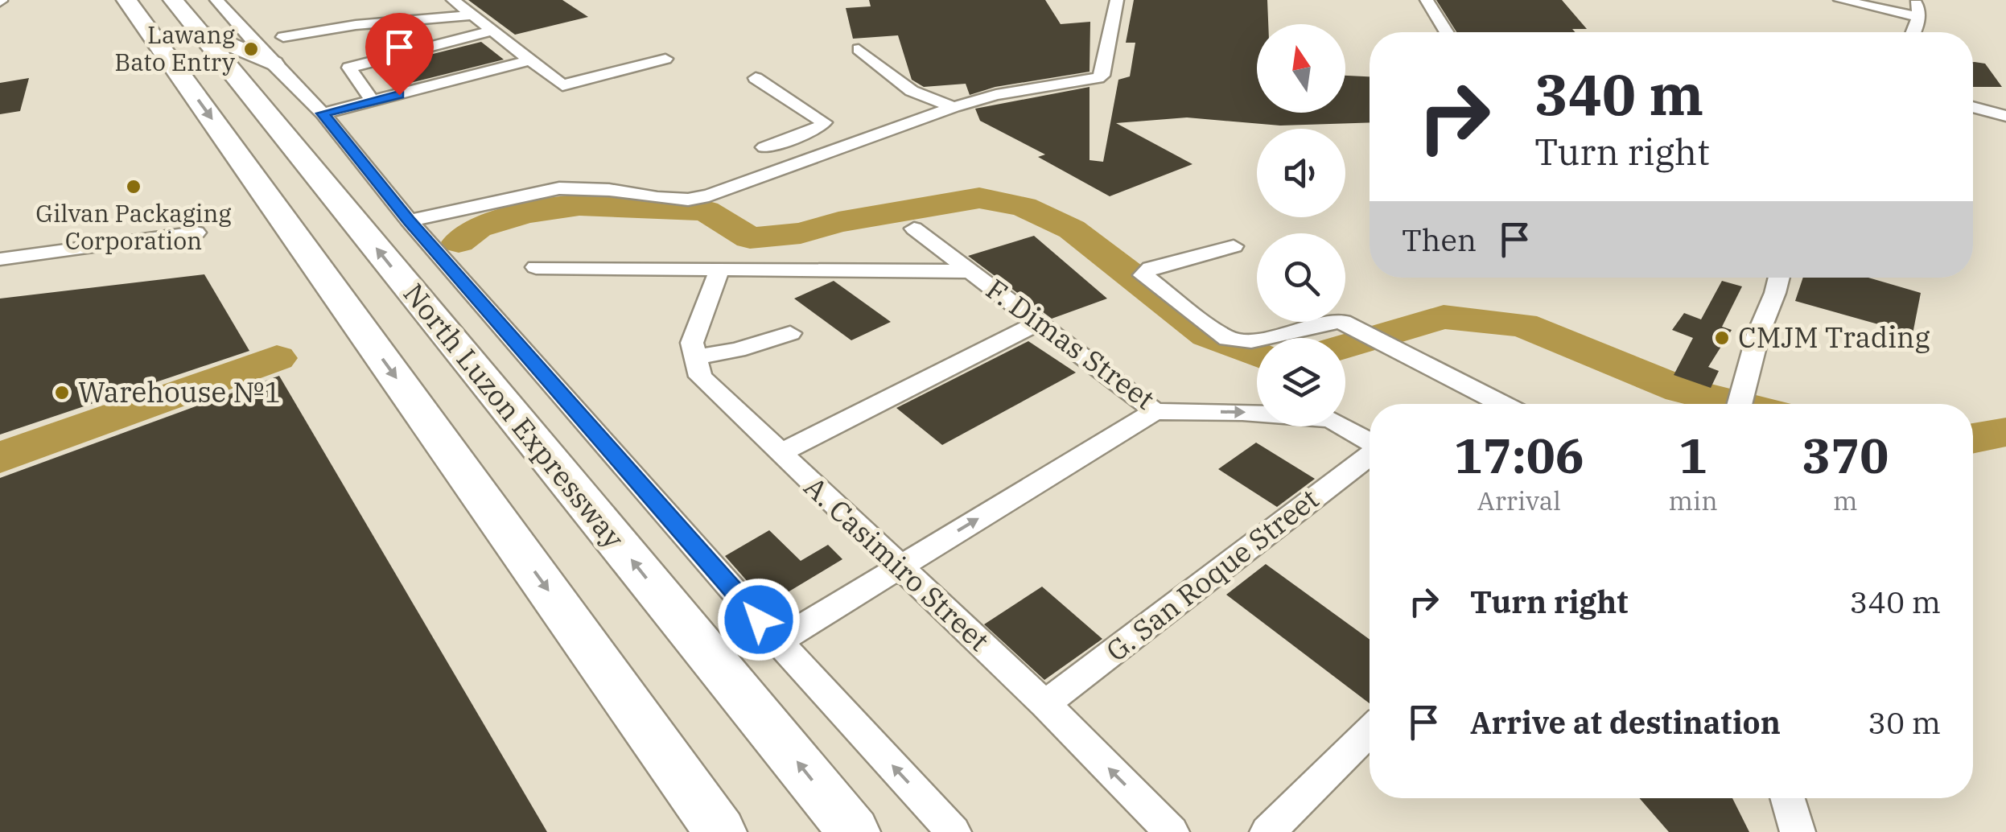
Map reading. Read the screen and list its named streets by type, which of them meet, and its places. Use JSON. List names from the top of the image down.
{
  "streets": {
    "highway": ["North Luzon Expressway"],
    "street": ["F. Dimas Street", "A. Casimiro Street", "G. San Roque Street"]
  },
  "crossings": [
    ["A. Casimiro Street", "G. San Roque Street"]
  ],
  "one_way": ["F. Dimas Street"],
  "places": [
    "Lawang Bato Entry",
    "Gilvan Packaging Corporation",
    "CMJM Trading",
    "Warehouse №1"
  ],
  "north": "top",
  "page": {
    "turn": ["340 m", "Turn right"],
    "then": "Then",
    "eta": [
      "17:06",
      "Arrival",
      "1",
      "min",
      "370",
      "m"
    ],
    "list": [
      {
        "name": "Turn right",
        "value": "340 m"
      },
      {
        "name": "Arrive at destination",
        "value": "30 m"
      }
    ]
  }
}
